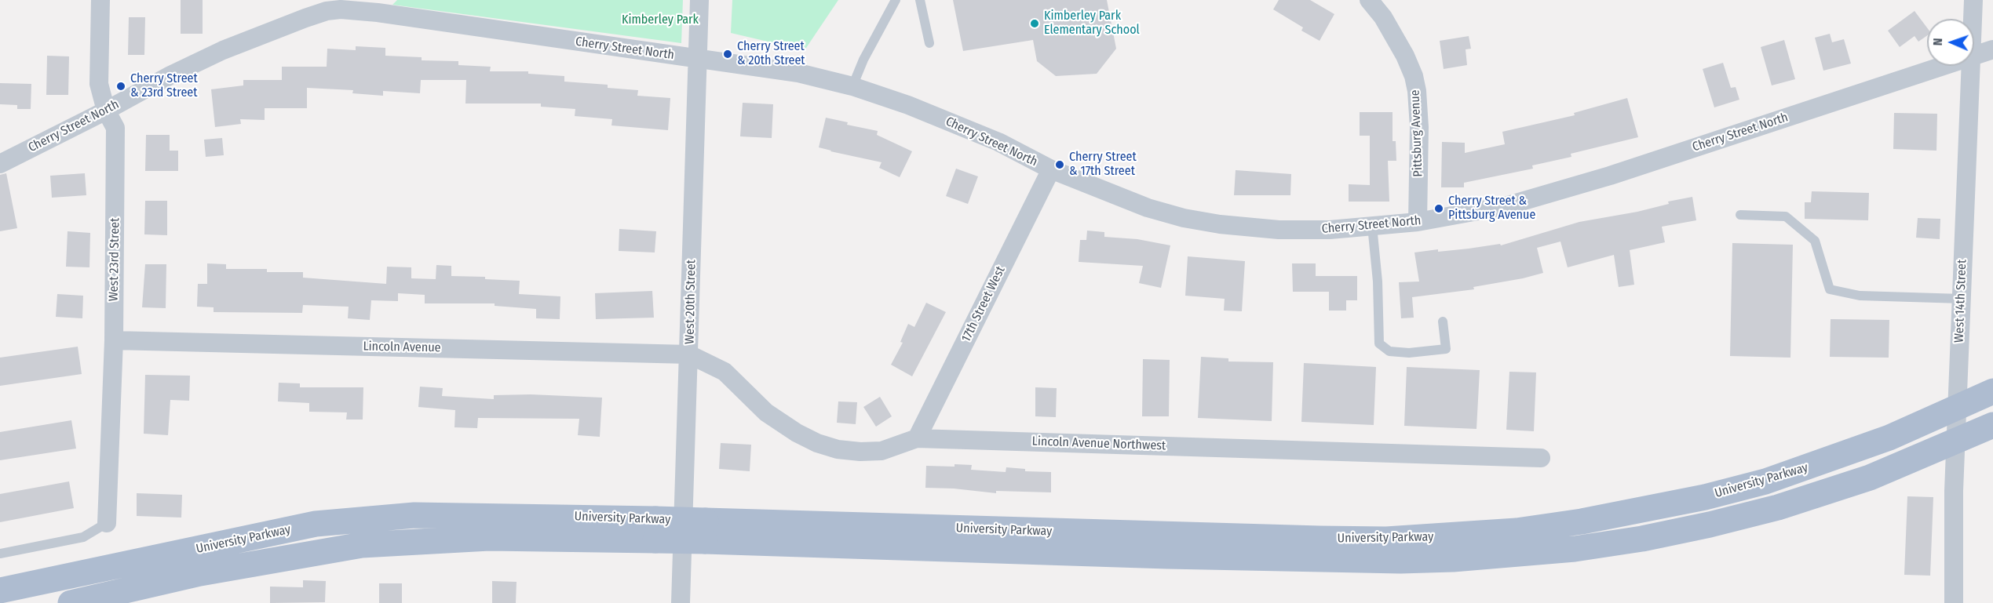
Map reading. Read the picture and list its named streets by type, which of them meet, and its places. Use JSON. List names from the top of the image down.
{
  "streets": {
    "main road": ["University Parkway"],
    "street": [
      "Cherry Street North",
      "Pittsburg Avenue",
      "West 23rd Street",
      "West 14th Street",
      "West 20th Street",
      "17th Street West",
      "Lincoln Avenue",
      "Lincoln Avenue Northwest"
    ]
  },
  "crossings": [
    ["Cherry Street North", "Pittsburg Avenue"],
    ["Cherry Street North", "West 23rd Street"],
    ["Cherry Street North", "West 20th Street"],
    ["Cherry Street North", "17th Street West"],
    ["West 23rd Street", "Lincoln Avenue"],
    ["West 14th Street", "University Parkway"],
    ["West 20th Street", "Lincoln Avenue"],
    ["West 20th Street", "Lincoln Avenue Northwest"],
    ["17th Street West", "Lincoln Avenue Northwest"],
    ["Lincoln Avenue", "Lincoln Avenue Northwest"]
  ],
  "parks": ["Kimberley Park"],
  "places": [
    "Kimberley Park Elementary School",
    "Cherry Street & 20th Street",
    "Cherry Street & 23rd Street",
    "Cherry Street & 17th Street",
    "Cherry Street & Pittsburg Avenue"
  ],
  "north": "left"
}
